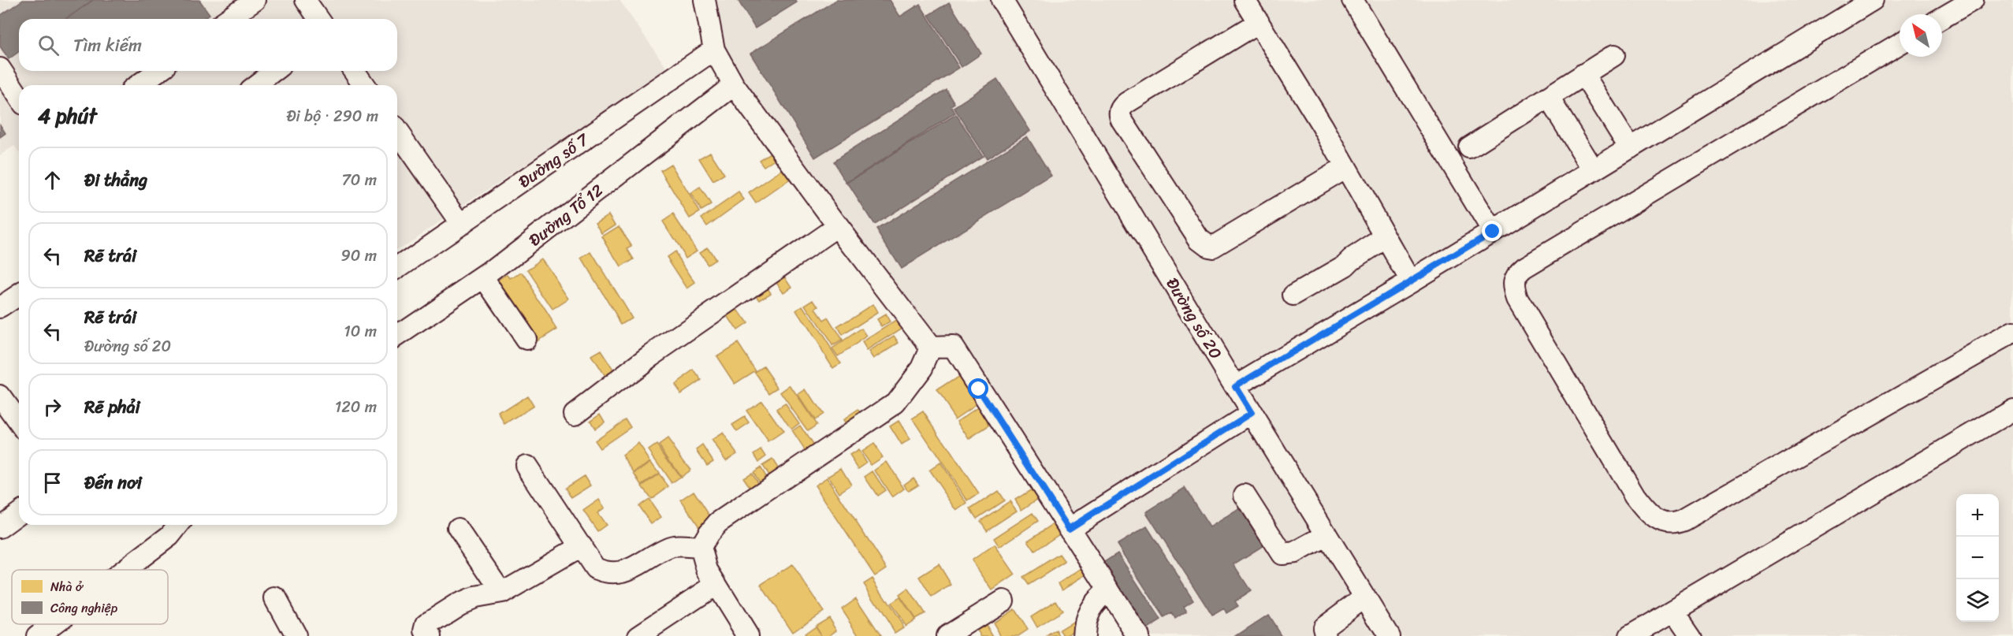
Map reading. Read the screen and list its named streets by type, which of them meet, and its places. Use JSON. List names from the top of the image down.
{
  "streets": {
    "street": ["Đường số 7", "Đường Tổ 12", "Đường số 20"]
  },
  "legend": ["Nhà ở", "Công nghiệp"],
  "north": "top left",
  "page": {
    "search": "Tìm kiếm",
    "heading": ["4 phút", "Đi bộ · 290 m"],
    "list": [
      ["Đi thẳng", "70 m"],
      ["Rẽ trái", "90 m"],
      ["Rẽ trái", "Đường số 20", "10 m"],
      ["Rẽ phải", "120 m"],
      "Đến nơi"
    ],
    "map_buttons": ["+", "−"]
  }
}
